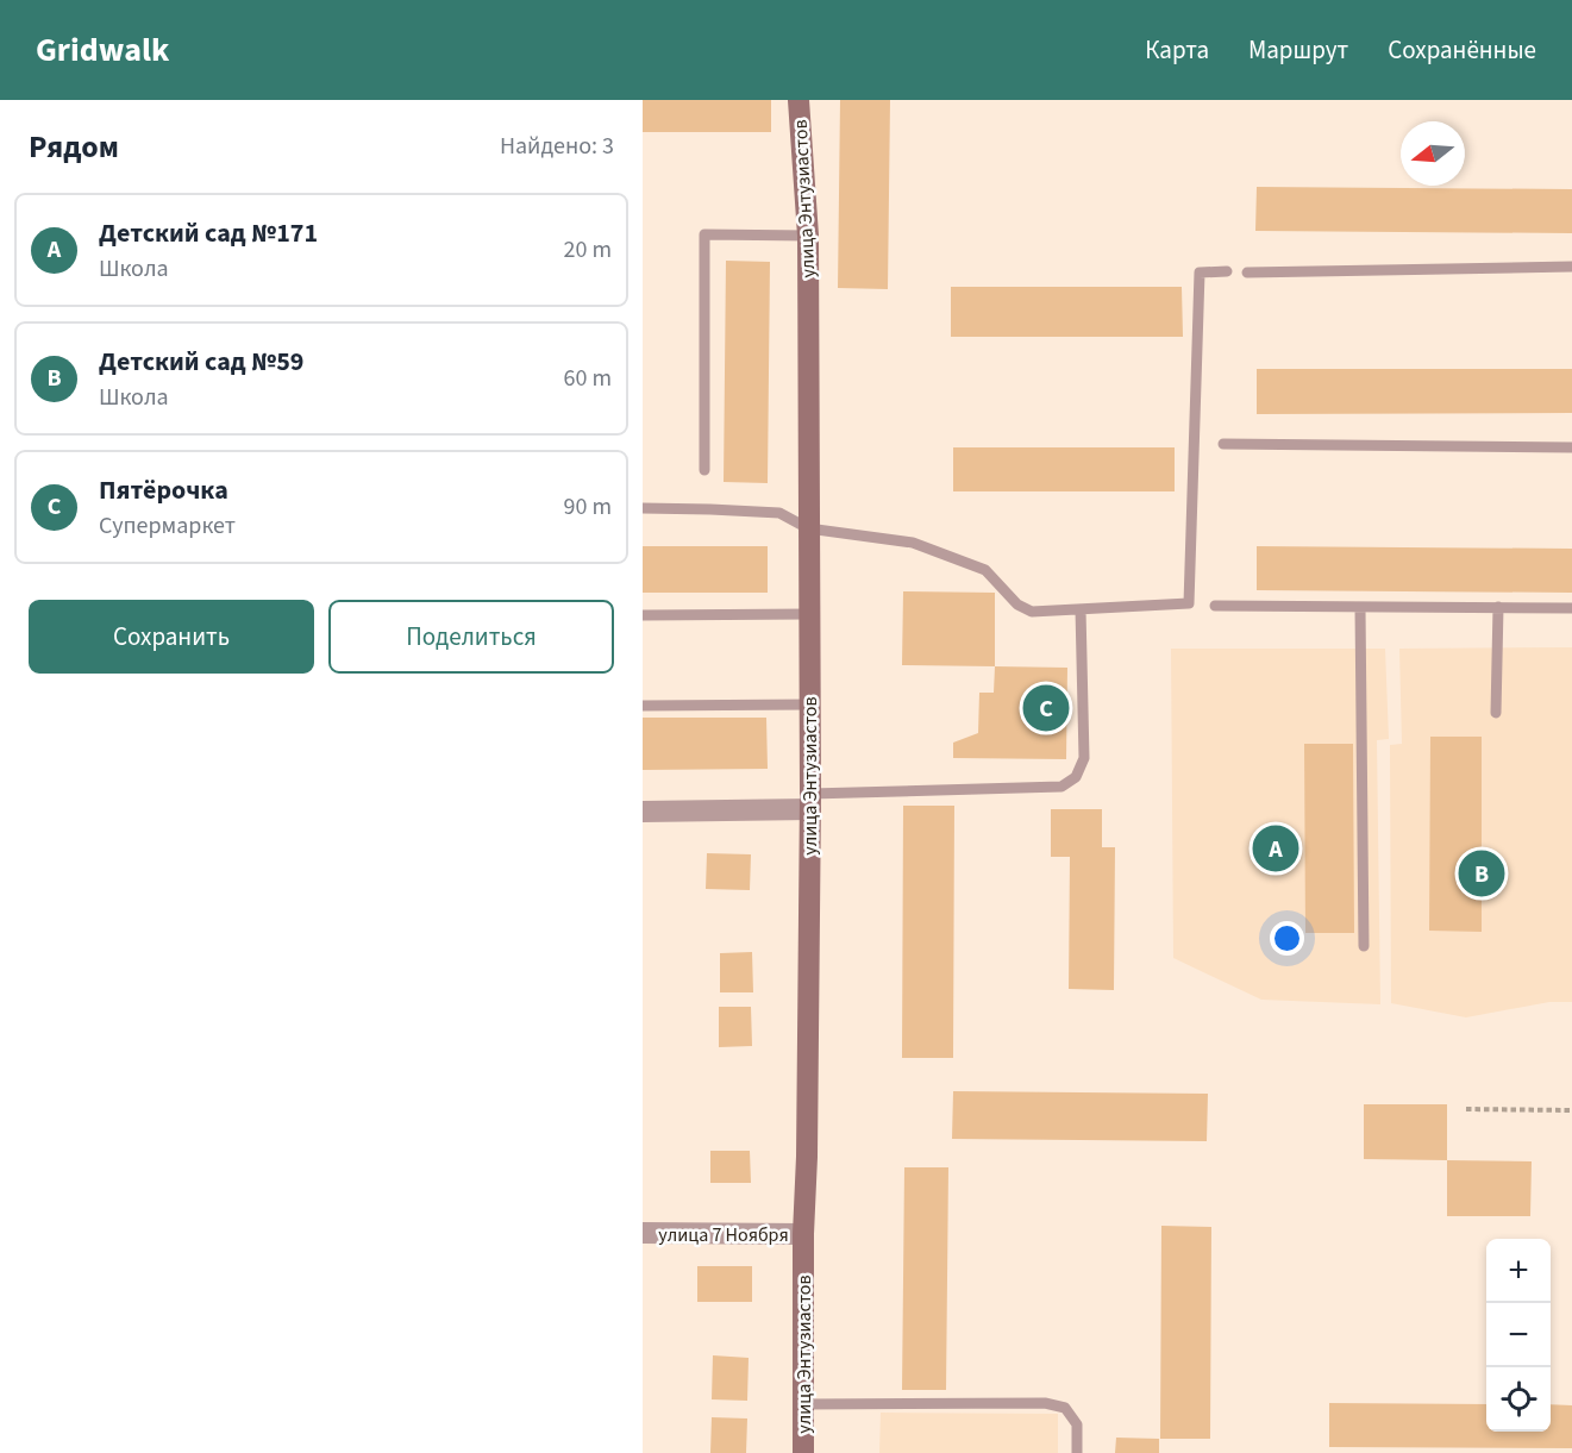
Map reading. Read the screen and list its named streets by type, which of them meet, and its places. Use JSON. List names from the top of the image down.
{
  "streets": {
    "street": ["улица Энтузиастов", "улица 7 Ноября"]
  },
  "crossings": [
    ["улица Энтузиастов", "улица 7 Ноября"]
  ],
  "north": "left",
  "page": {
    "header": "Gridwalk",
    "nav": ["Карта", "Маршрут", "Сохранённые"],
    "heading": ["Рядом", "Найдено: 3"],
    "list": [
      {
        "mark": "A",
        "name": "Детский сад №171",
        "note": "Школа",
        "value": "20 m"
      },
      {
        "mark": "B",
        "name": "Детский сад №59",
        "note": "Школа",
        "value": "60 m"
      },
      {
        "mark": "C",
        "name": "Пятёрочка",
        "note": "Супермаркет",
        "value": "90 m"
      }
    ],
    "buttons": ["Сохранить", "Поделиться"],
    "pins": ["C", "A", "B"],
    "map_buttons": ["+", "−"]
  }
}
